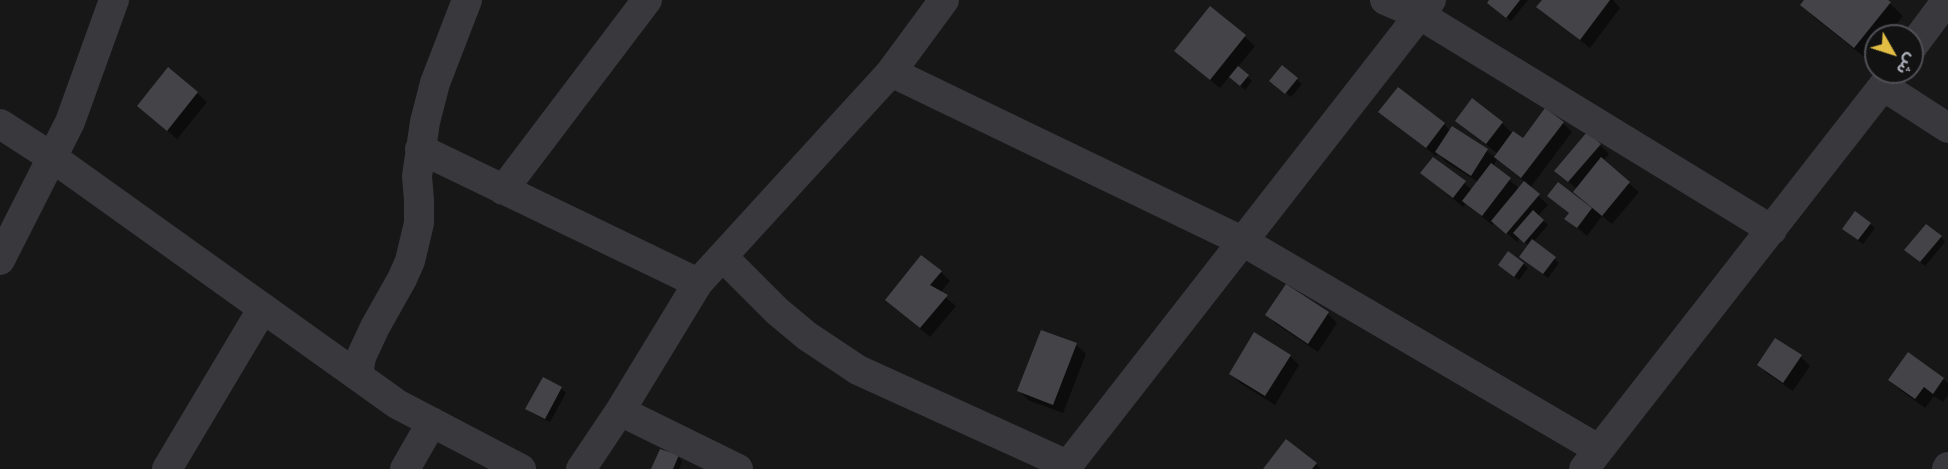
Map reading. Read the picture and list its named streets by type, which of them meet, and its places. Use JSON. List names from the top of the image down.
{
  "north": "bottom right"
}
